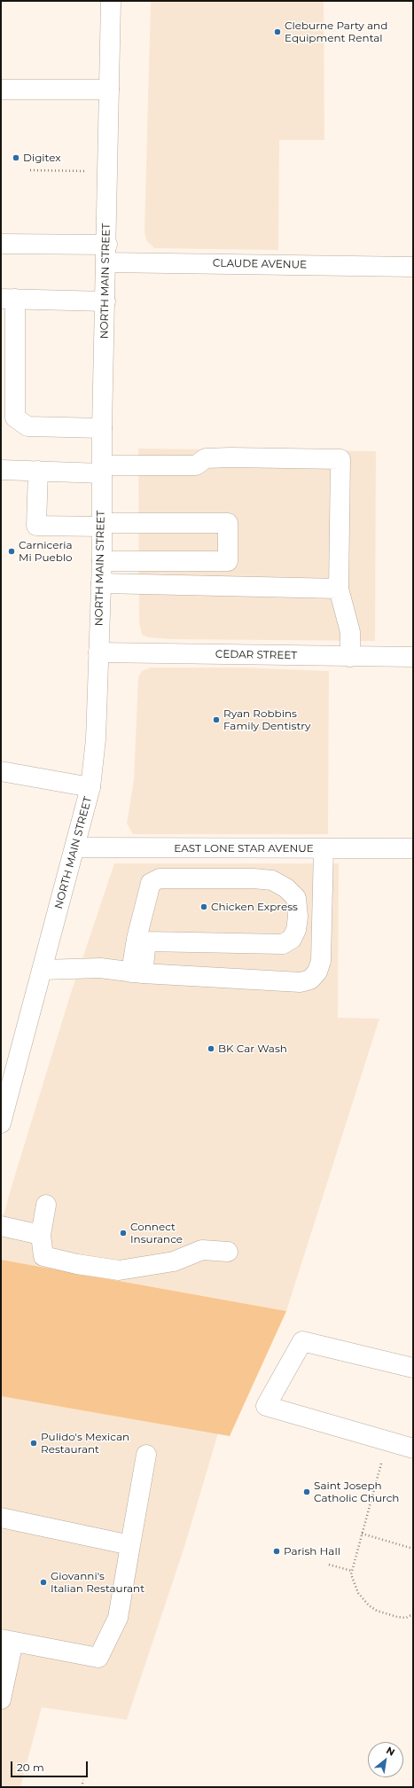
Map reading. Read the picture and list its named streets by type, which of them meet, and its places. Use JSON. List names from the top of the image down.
{
  "streets": {
    "street": [
      "CLAUDE AVENUE",
      "NORTH MAIN STREET",
      "CEDAR STREET",
      "EAST LONE STAR AVENUE"
    ]
  },
  "crossings": [
    ["CLAUDE AVENUE", "NORTH MAIN STREET"],
    ["NORTH MAIN STREET", "CEDAR STREET"],
    ["NORTH MAIN STREET", "EAST LONE STAR AVENUE"]
  ],
  "places": [
    "Cleburne Party and Equipment Rental",
    "Digitex",
    "Carniceria Mi Pueblo",
    "Ryan Robbins Family Dentistry",
    "Chicken Express",
    "BK Car Wash",
    "Connect Insurance",
    "Pulido's Mexican Restaurant",
    "Saint Joseph Catholic Church",
    "Parish Hall",
    "Giovanni's Italian Restaurant"
  ],
  "scale_bar": "20 m",
  "north": "top right"
}
